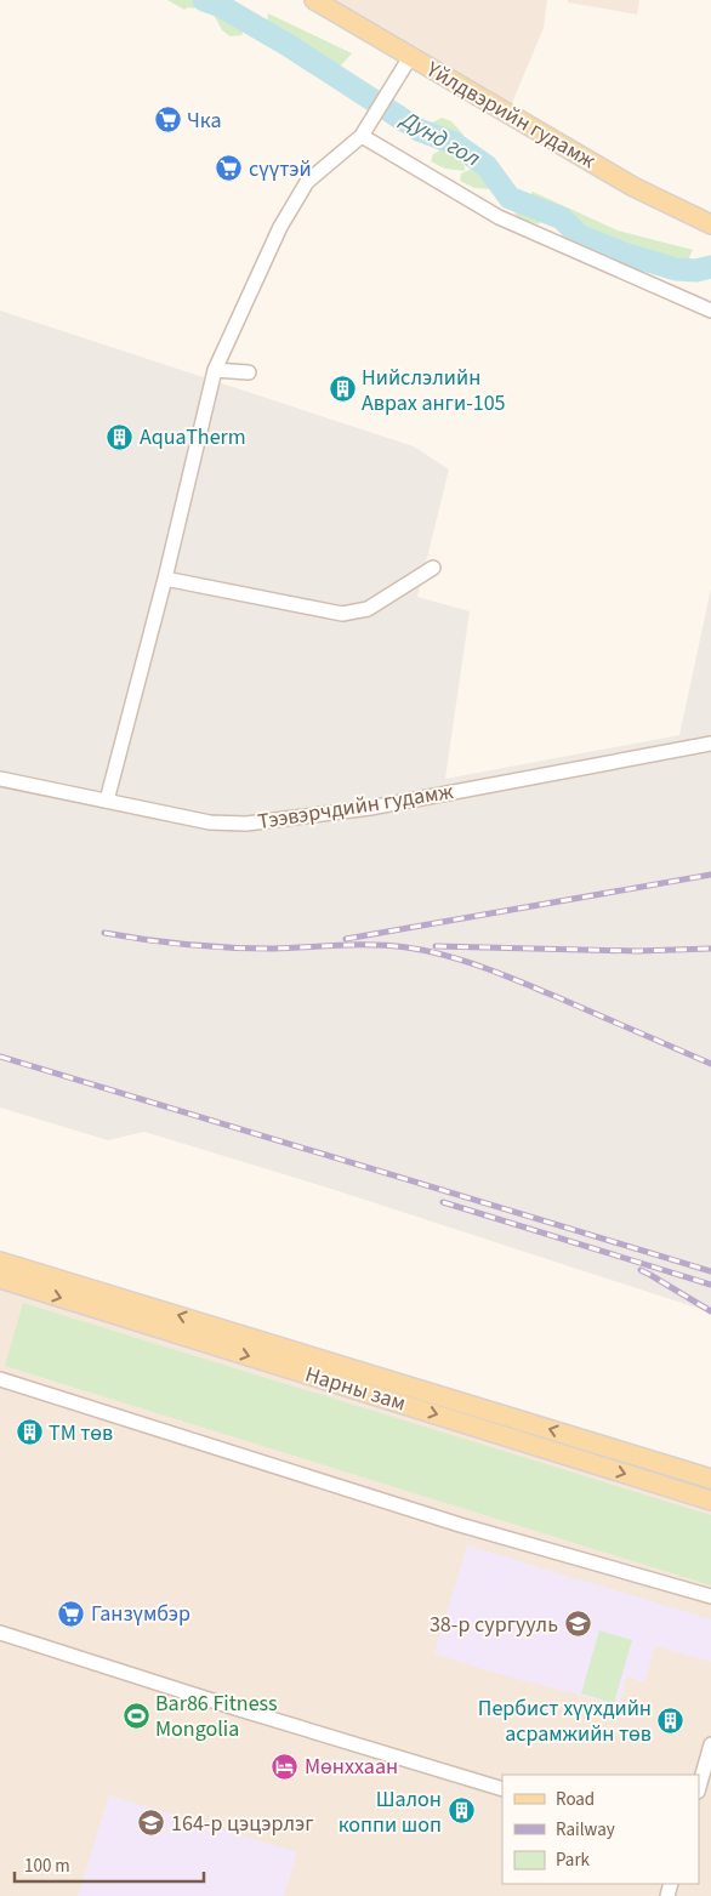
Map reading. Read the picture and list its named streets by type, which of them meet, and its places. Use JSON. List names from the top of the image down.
{
  "streets": {
    "main road": ["Yйлдвэрийн гудамж", "Нарны зам"],
    "street": ["Тээвэрчдийн гудамж"]
  },
  "water": ["Дунд гол"],
  "places": {
    "supermarket": ["Чка", "сүүтэй", "Ганзүмбэр"],
    "building": [
      "Нийслэлийн Аврах анги-105",
      "AquaTherm",
      "TM төв",
      "Пербист хүүхдийн асрамжийн төв",
      "Шалон коппи шоп"
    ],
    "school or university": ["38-р сургууль", "164-р цэцэрлэг"],
    "sports": ["Bar86 Fitness Mongolia"],
    "hotel": ["Мөнххаан"]
  },
  "legend": ["Road", "Railway", "Park"],
  "scale_bar": "100 m"
}
